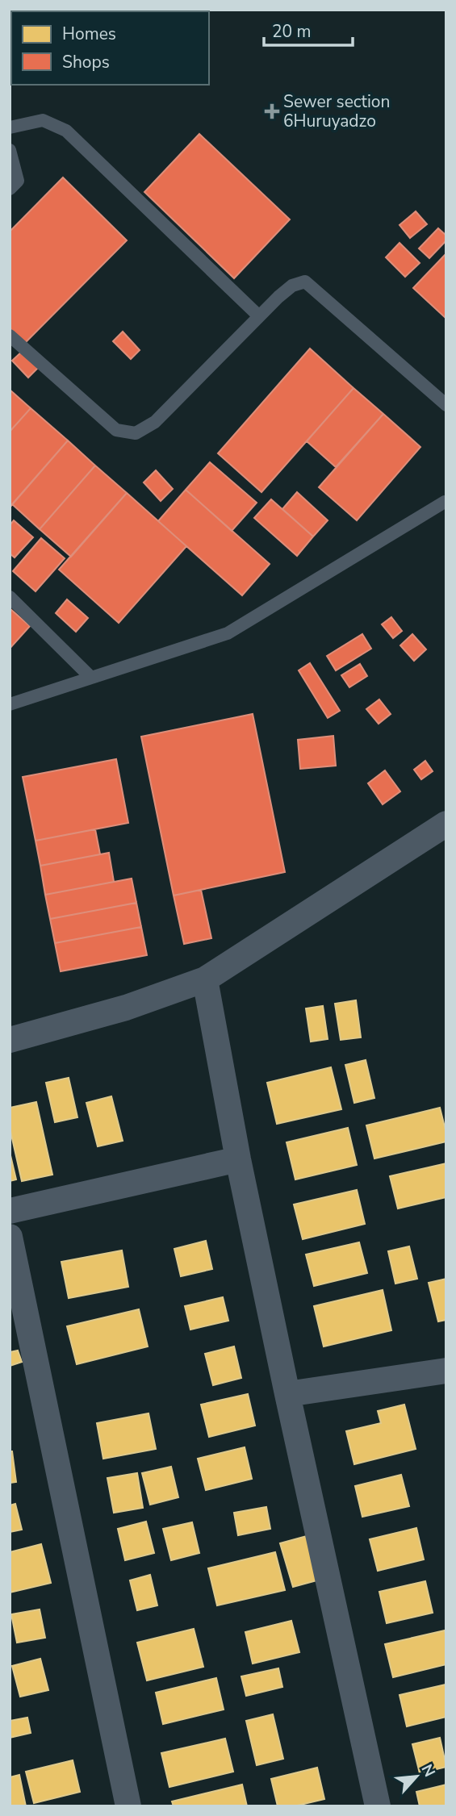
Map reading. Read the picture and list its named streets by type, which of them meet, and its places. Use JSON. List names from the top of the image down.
{
  "places": {
    "health": ["Sewer section 6Huruyadzo"]
  },
  "legend": ["Homes", "Shops"],
  "scale_bar": "20 m",
  "north": "top right"
}
